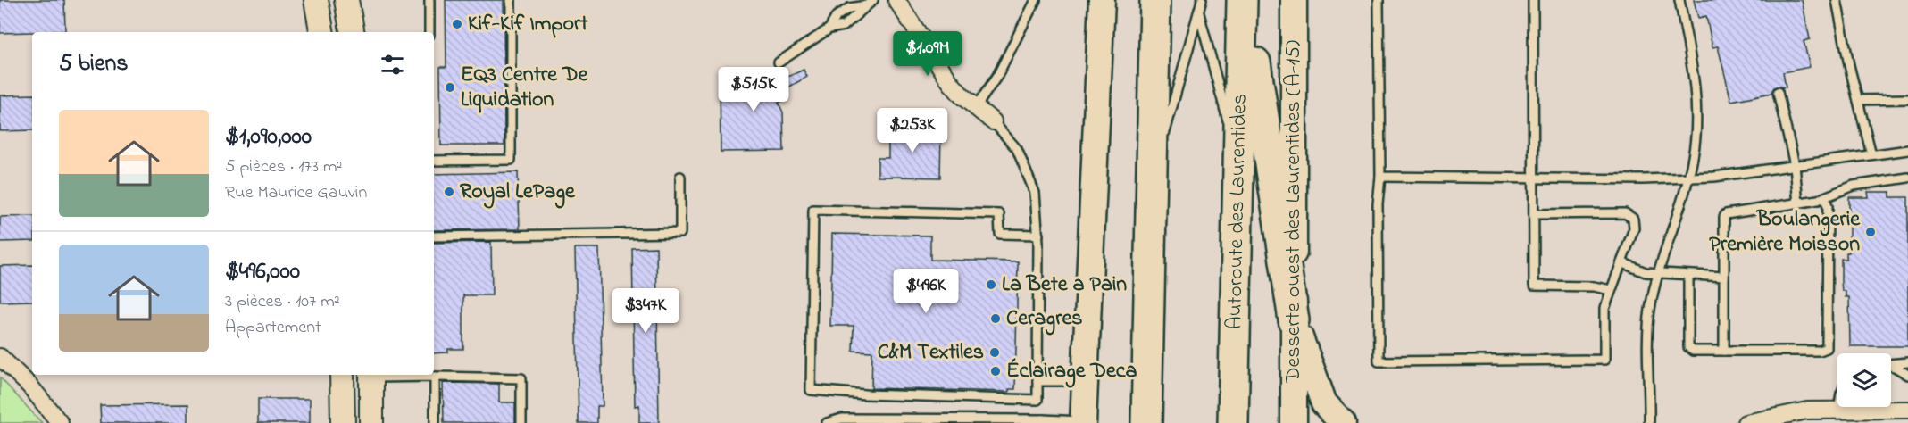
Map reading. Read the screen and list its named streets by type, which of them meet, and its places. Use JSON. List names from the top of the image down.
{
  "streets": {
    "highway": ["Autoroute des Laurentides"],
    "main road": ["Desserte ouest des Laurentides (A-15)"]
  },
  "places": [
    "Kif-Kif Import",
    "EQ3 Centre De Liquidation",
    "Royal LePage",
    "Boulangerie Première Moisson",
    "La Bete a Pain",
    "Ceragres",
    "C&M Textiles",
    "Éclairage Deca"
  ],
  "page": {
    "price": [
      "$1.09M",
      "$515K",
      "$253K",
      "$496K",
      "$347K"
    ],
    "heading": "5 biens",
    "list": [
      {
        "name": "$1,090,000",
        "note": "5 pièces · 173 m² · Rue Maurice Gauvin"
      },
      {
        "name": "$496,000",
        "note": "3 pièces · 107 m² · Appartement"
      }
    ]
  }
}
